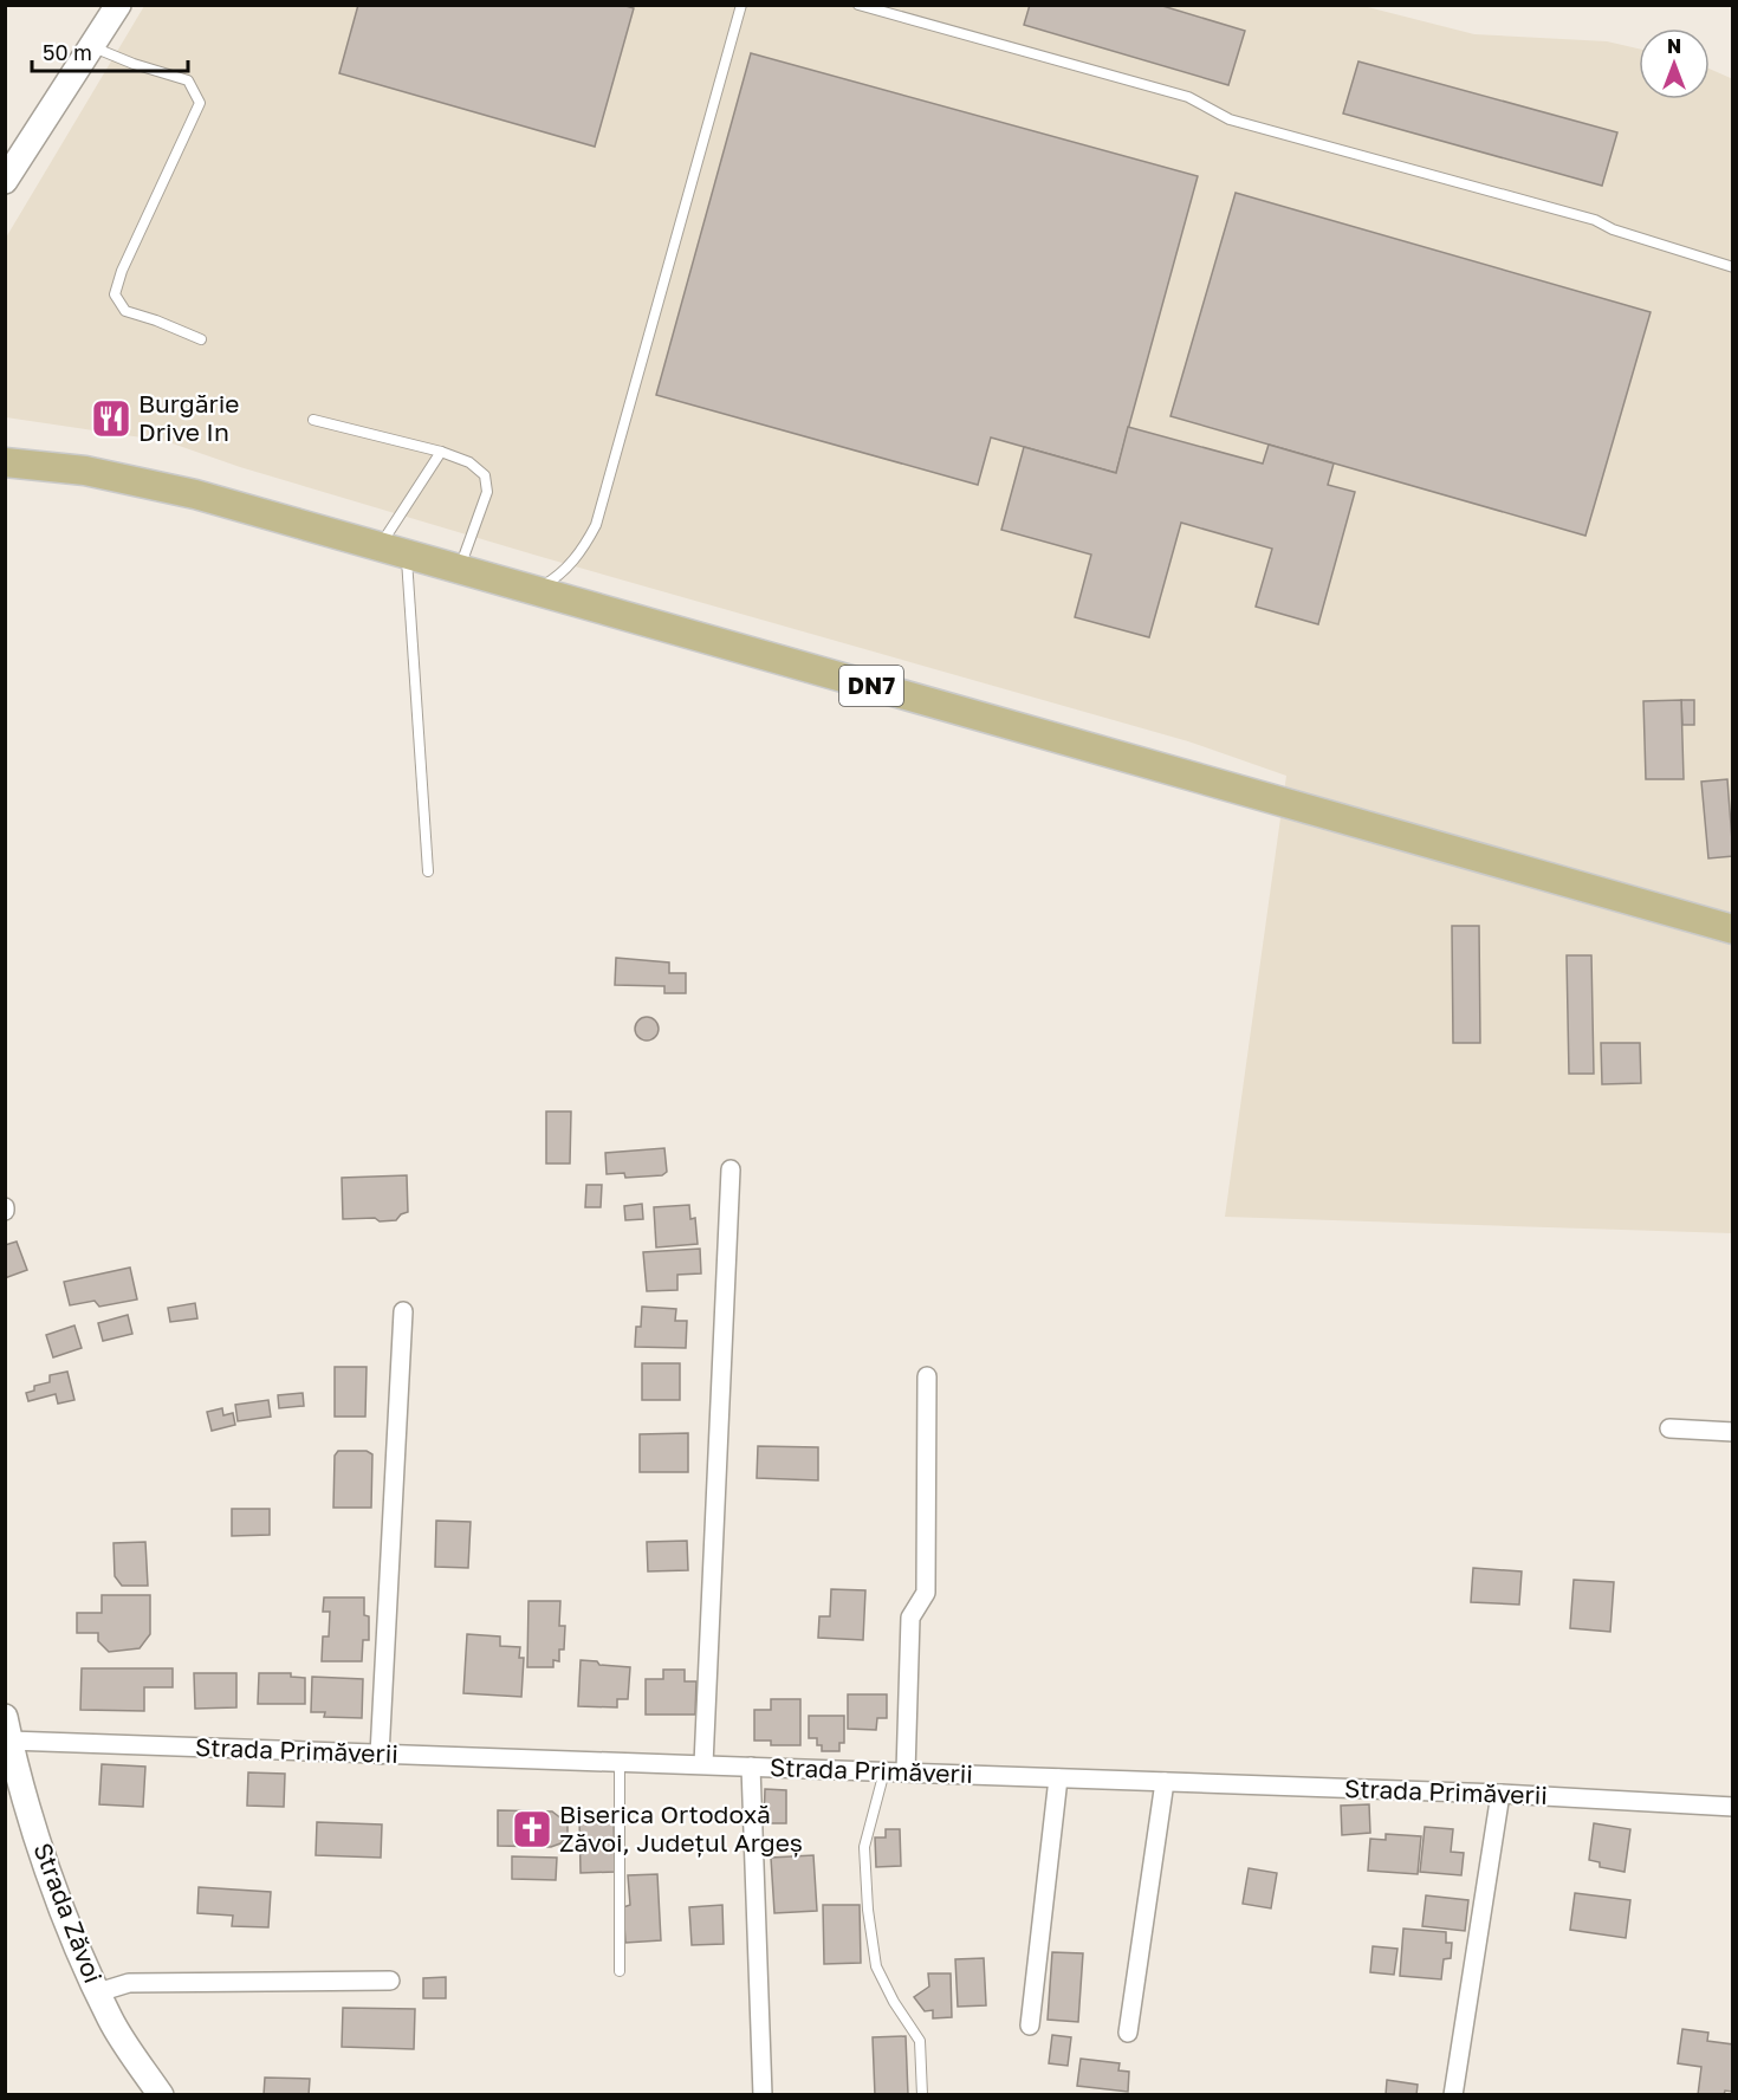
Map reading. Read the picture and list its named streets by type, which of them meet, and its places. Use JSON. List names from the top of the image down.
{
  "streets": {
    "main road": ["DN7"],
    "street": ["Strada Primăverii", "Strada Zăvoi"]
  },
  "crossings": [
    ["Strada Primăverii", "Strada Zăvoi"]
  ],
  "places": {
    "restaurant": ["Burgărie Drive In"],
    "church": ["Biserica Ortodoxă Zăvoi, Județul Argeș"]
  },
  "scale_bar": "50 m",
  "north": "top"
}
